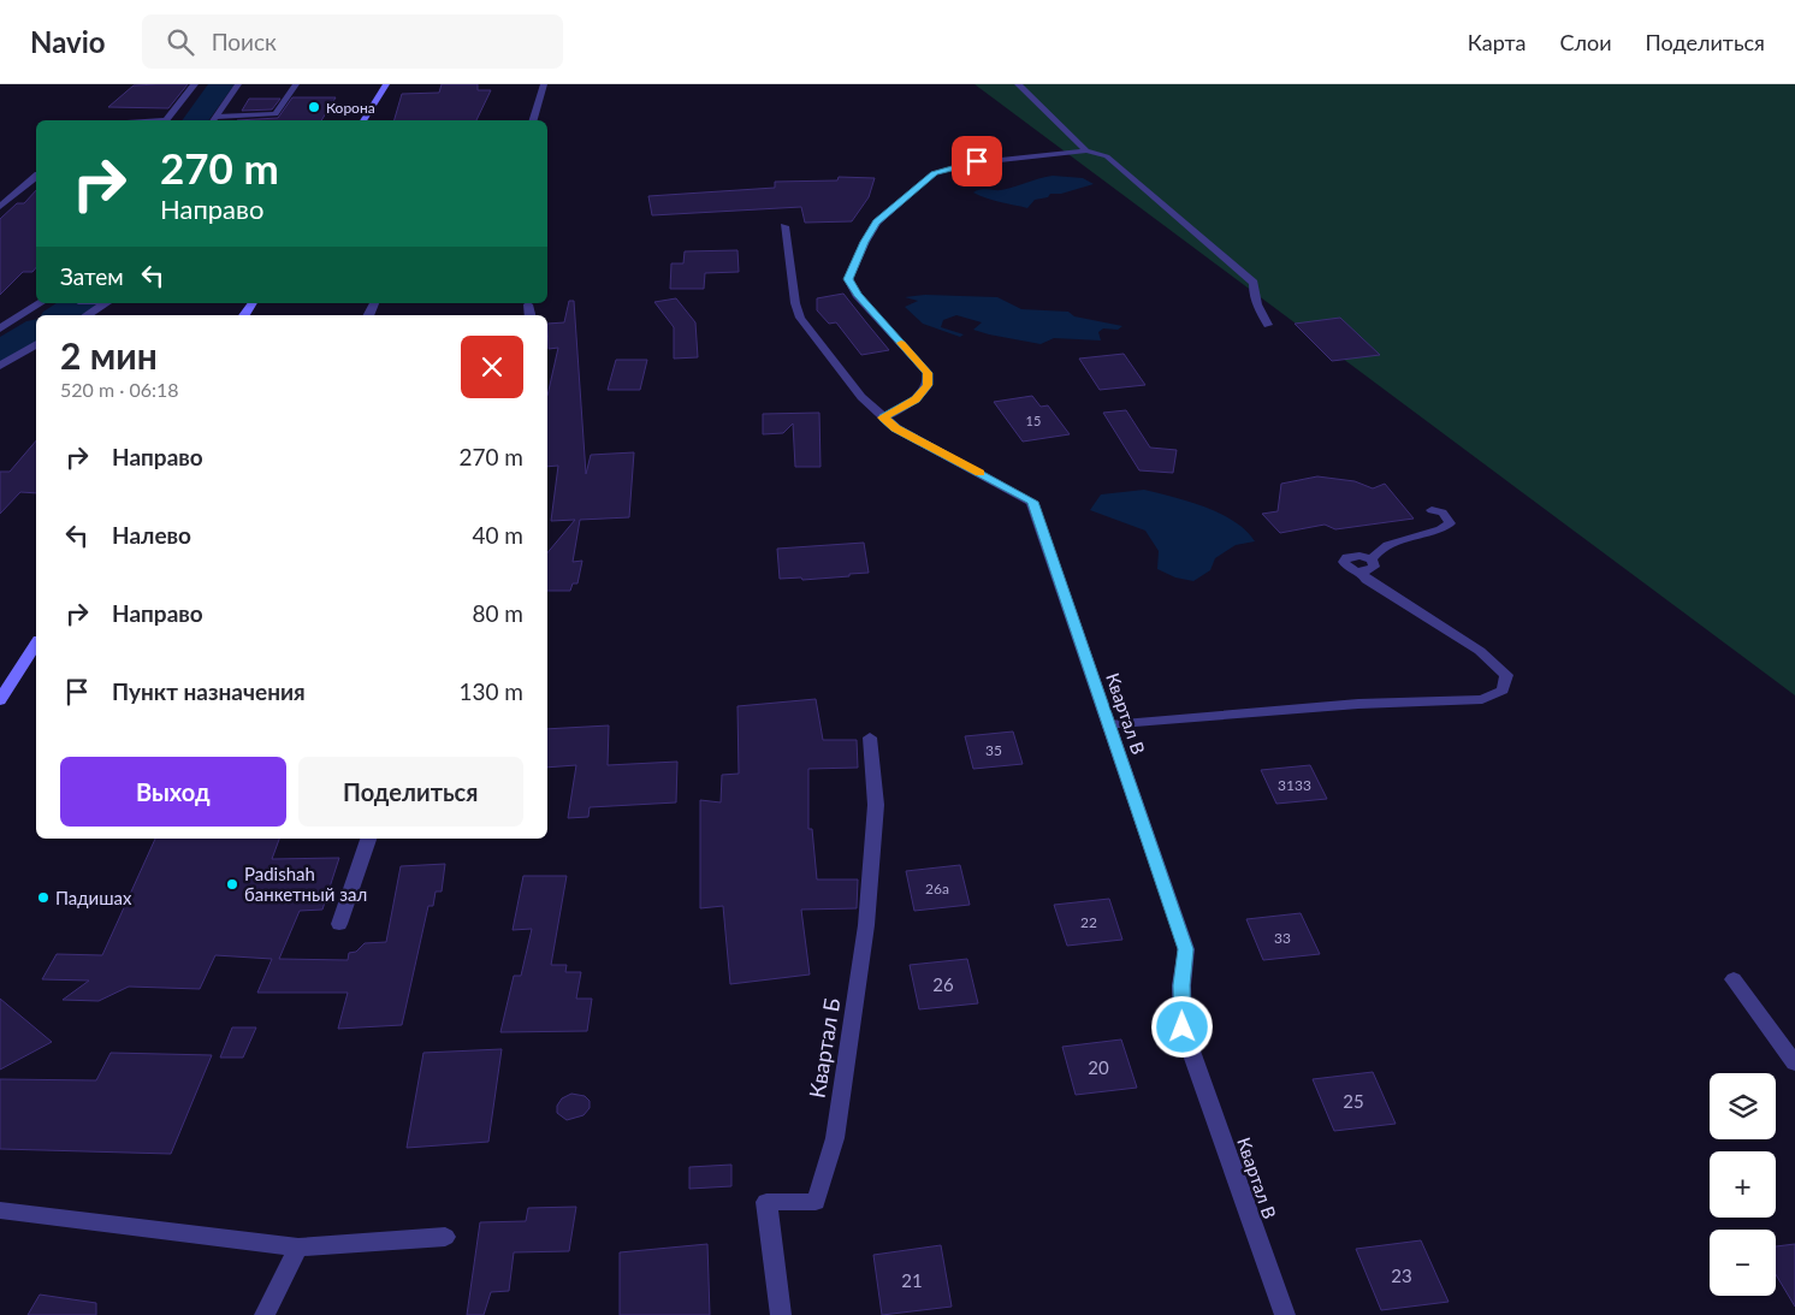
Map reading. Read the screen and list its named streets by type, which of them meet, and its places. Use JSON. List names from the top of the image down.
{
  "streets": {
    "street": ["Квартал В", "Квартал Б"]
  },
  "places": ["Корона", "Padishah банкетный зал", "Падишах"],
  "house_numbers": [
    "15",
    "35",
    "3133",
    "26а",
    "22",
    "33",
    "26",
    "20",
    "25",
    "23",
    "21"
  ],
  "page": {
    "header": "Navio",
    "search": "Поиск",
    "nav": ["Карта", "Слои", "Поделиться"],
    "turn": ["270 m", "Направо"],
    "then": "Затем",
    "heading": ["2 мин", "520 m · 06:18"],
    "list": [
      {
        "name": "Направо",
        "value": "270 m"
      },
      {
        "name": "Налево",
        "value": "40 m"
      },
      {
        "name": "Направо",
        "value": "80 m"
      },
      {
        "name": "Пункт назначения",
        "value": "130 m"
      }
    ],
    "buttons": ["Выход", "Поделиться"],
    "map_buttons": ["+", "−"]
  }
}
